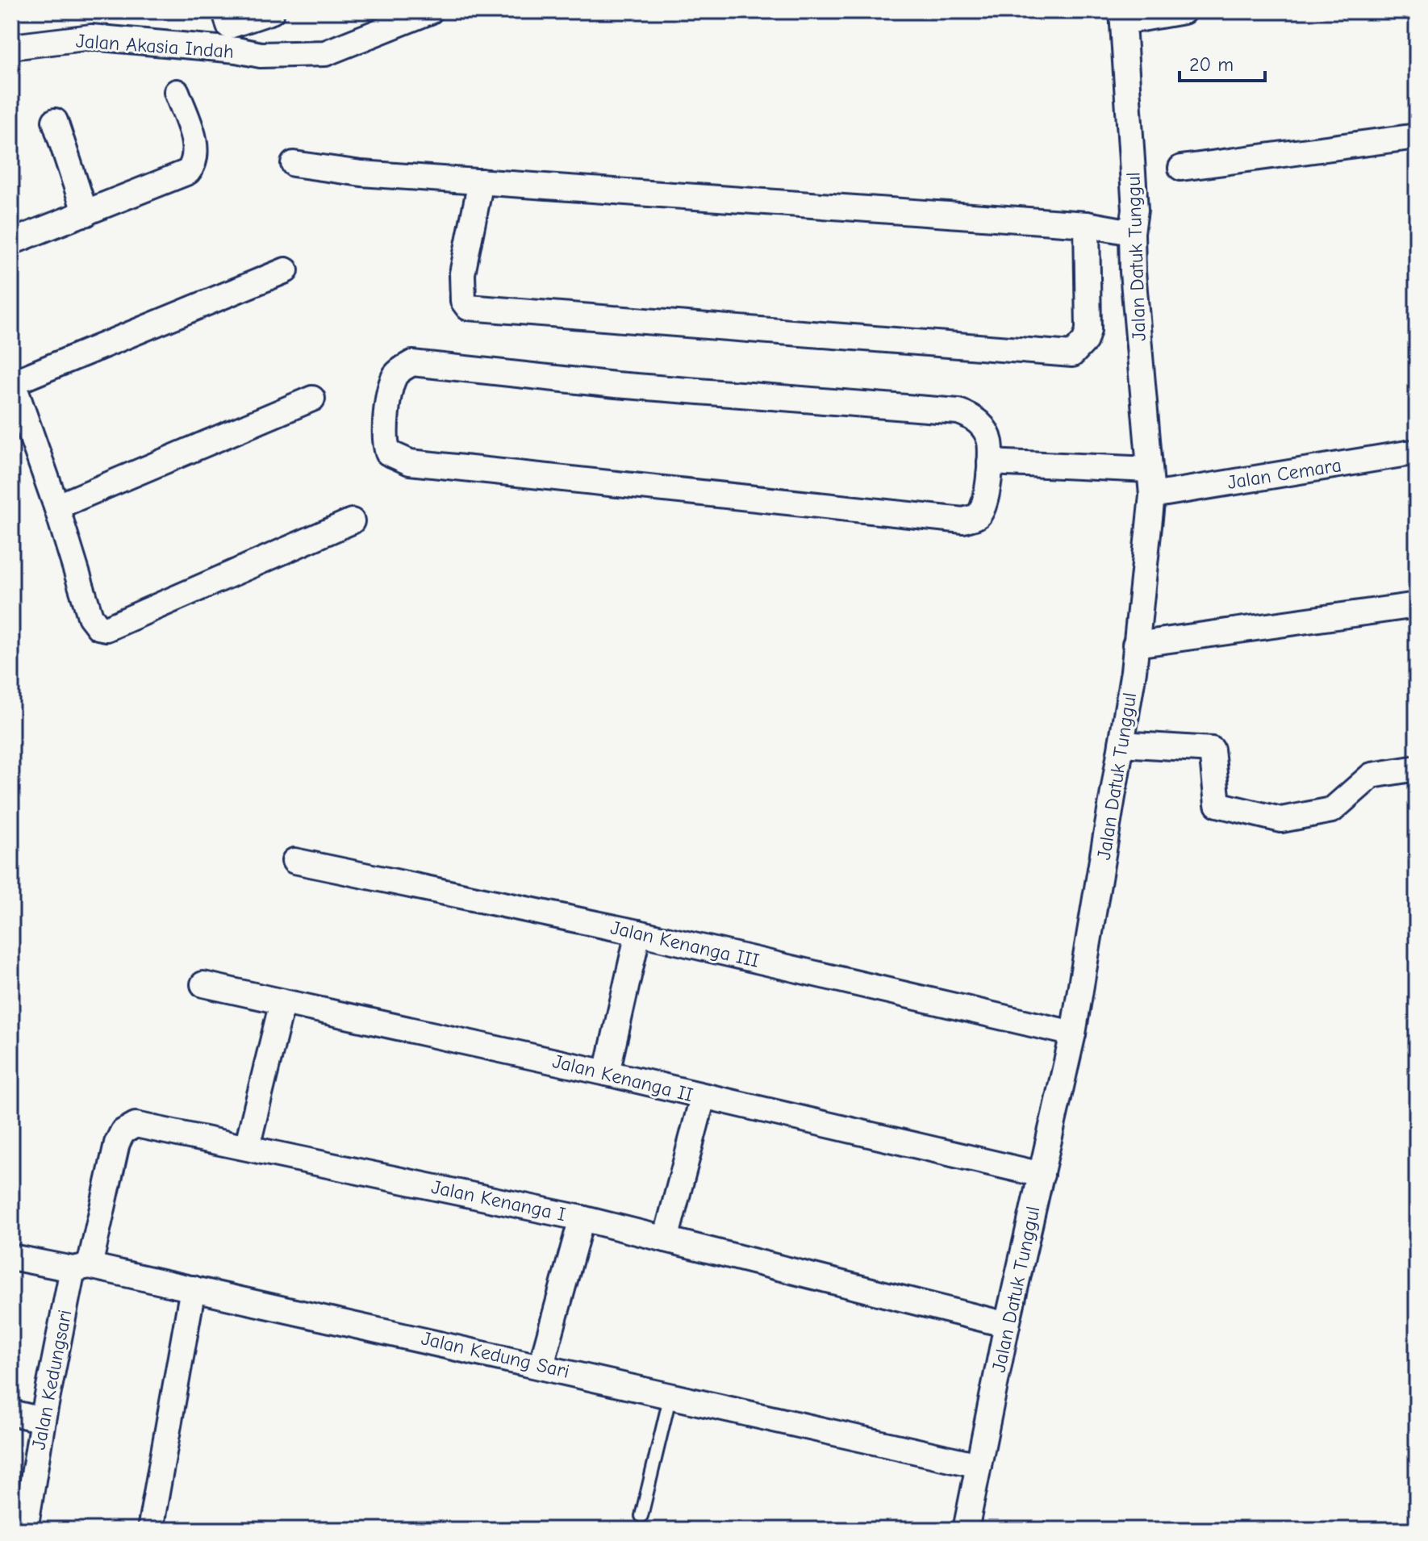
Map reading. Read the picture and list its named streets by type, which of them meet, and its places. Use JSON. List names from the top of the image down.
{
  "streets": {
    "street": [
      "Jalan Akasia Indah",
      "Jalan Datuk Tunggul",
      "Jalan Cemara",
      "Jalan Kenanga III",
      "Jalan Kenanga II",
      "Jalan Kenanga I",
      "Jalan Kedung Sari",
      "Jalan Kedungsari"
    ]
  },
  "crossings": [
    ["Jalan Datuk Tunggul", "Jalan Cemara"],
    ["Jalan Datuk Tunggul", "Jalan Kenanga III"],
    ["Jalan Datuk Tunggul", "Jalan Kenanga II"],
    ["Jalan Datuk Tunggul", "Jalan Kenanga I"],
    ["Jalan Datuk Tunggul", "Jalan Kedung Sari"],
    ["Jalan Kenanga I", "Jalan Kedung Sari"],
    ["Jalan Kenanga I", "Jalan Kedungsari"],
    ["Jalan Kedung Sari", "Jalan Kedungsari"]
  ],
  "scale_bar": "20 m"
}
